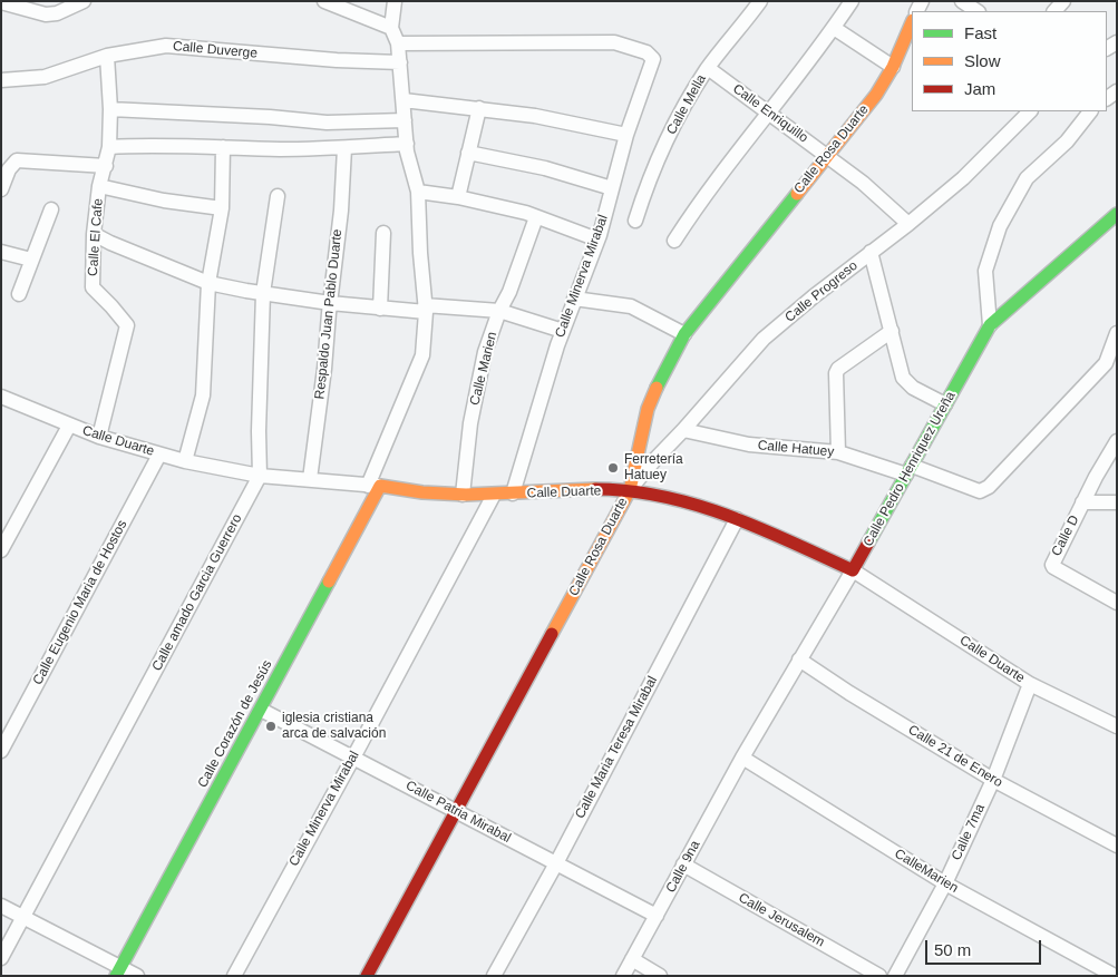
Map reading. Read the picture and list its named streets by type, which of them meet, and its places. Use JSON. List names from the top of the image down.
{
  "streets": {
    "street": [
      "Calle Duverge",
      "Calle Mella",
      "Calle Enriquillo",
      "Calle Rosa Duarte",
      "Calle El Cafe",
      "Calle Minerva Mirabal",
      "Calle Progreso",
      "Respaldo Juan Pablo Duarte",
      "Calle Marien",
      "Calle Duarte",
      "Calle Hatuey",
      "Calle Pedro Henriquez Ureña",
      "Calle D",
      "Calle amado Garcia Guerrero",
      "Calle Eugenio Maria de Hostos",
      "Calle Corazón de Jesús",
      "Calle Maria Teresa Mirabal",
      "Calle 21 de Enero",
      "Calle Patria Mirabal",
      "Calle 7ma",
      "Calle 9na",
      "CalleMarien",
      "Calle Jerusalem"
    ]
  },
  "crossings": [
    ["Calle Duverge", "Calle El Cafe"],
    ["Calle Mella", "Calle Enriquillo"],
    ["Calle Enriquillo", "Calle Rosa Duarte"],
    ["Calle Enriquillo", "Calle Progreso"],
    ["Calle Rosa Duarte", "Calle Progreso"],
    ["Calle Rosa Duarte", "Calle Duarte"],
    ["Calle Rosa Duarte", "Calle Patria Mirabal"],
    ["Calle El Cafe", "Calle Duarte"],
    ["Calle Minerva Mirabal", "Calle Duarte"],
    ["Calle Minerva Mirabal", "Calle Patria Mirabal"],
    ["Calle Progreso", "Calle Duarte"],
    ["Calle Progreso", "Calle Hatuey"],
    ["Respaldo Juan Pablo Duarte", "Calle Duarte"],
    ["Calle Marien", "Calle Duarte"],
    ["Calle Duarte", "Calle Pedro Henriquez Ureña"],
    ["Calle Duarte", "Calle amado Garcia Guerrero"],
    ["Calle Duarte", "Calle Eugenio Maria de Hostos"],
    ["Calle Duarte", "Calle Corazón de Jesús"],
    ["Calle Duarte", "Calle Maria Teresa Mirabal"],
    ["Calle Duarte", "Calle 7ma"],
    ["Calle Hatuey", "Calle Pedro Henriquez Ureña"],
    ["Calle Pedro Henriquez Ureña", "Calle 21 de Enero"],
    ["Calle Pedro Henriquez Ureña", "Calle 9na"],
    ["Calle Pedro Henriquez Ureña", "CalleMarien"],
    ["Calle Corazón de Jesús", "Calle Patria Mirabal"],
    ["Calle Maria Teresa Mirabal", "Calle Patria Mirabal"],
    ["Calle 21 de Enero", "Calle 7ma"],
    ["Calle Patria Mirabal", "Calle 9na"],
    ["Calle 7ma", "CalleMarien"],
    ["Calle 9na", "CalleMarien"],
    ["Calle 9na", "Calle Jerusalem"]
  ],
  "places": ["Ferretería Hatuey", "iglesia cristiana arca de salvación"],
  "legend": ["Fast", "Slow", "Jam"],
  "scale_bar": "50 m"
}
